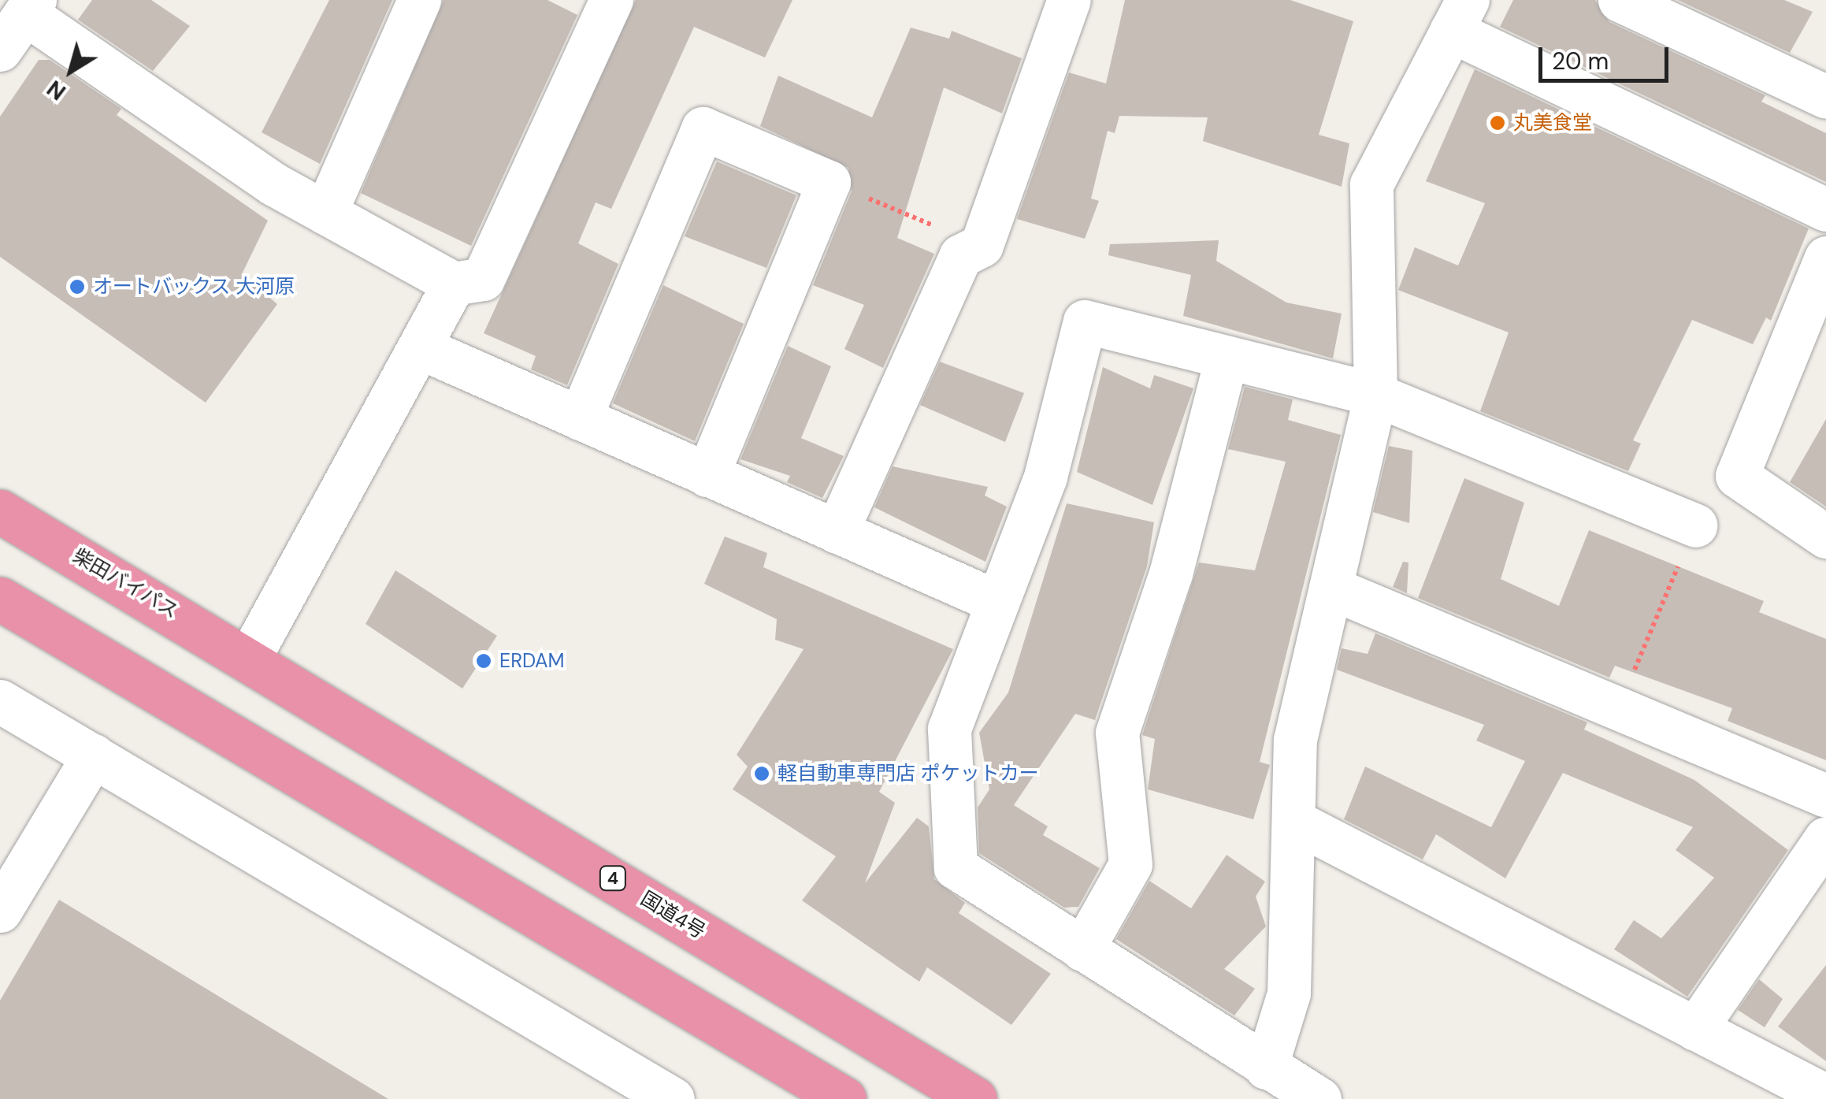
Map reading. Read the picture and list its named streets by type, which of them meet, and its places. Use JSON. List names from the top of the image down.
{
  "streets": {
    "highway": ["柴田バイパス", "4", "国道4号"]
  },
  "crossings": [
    ["柴田バイパス", "国道4号"]
  ],
  "places": [
    "丸美食堂",
    "オートバックス 大河原",
    "ERDAM",
    "軽自動車専門店 ポケットカー"
  ],
  "scale_bar": "20 m",
  "north": "bottom left"
}
